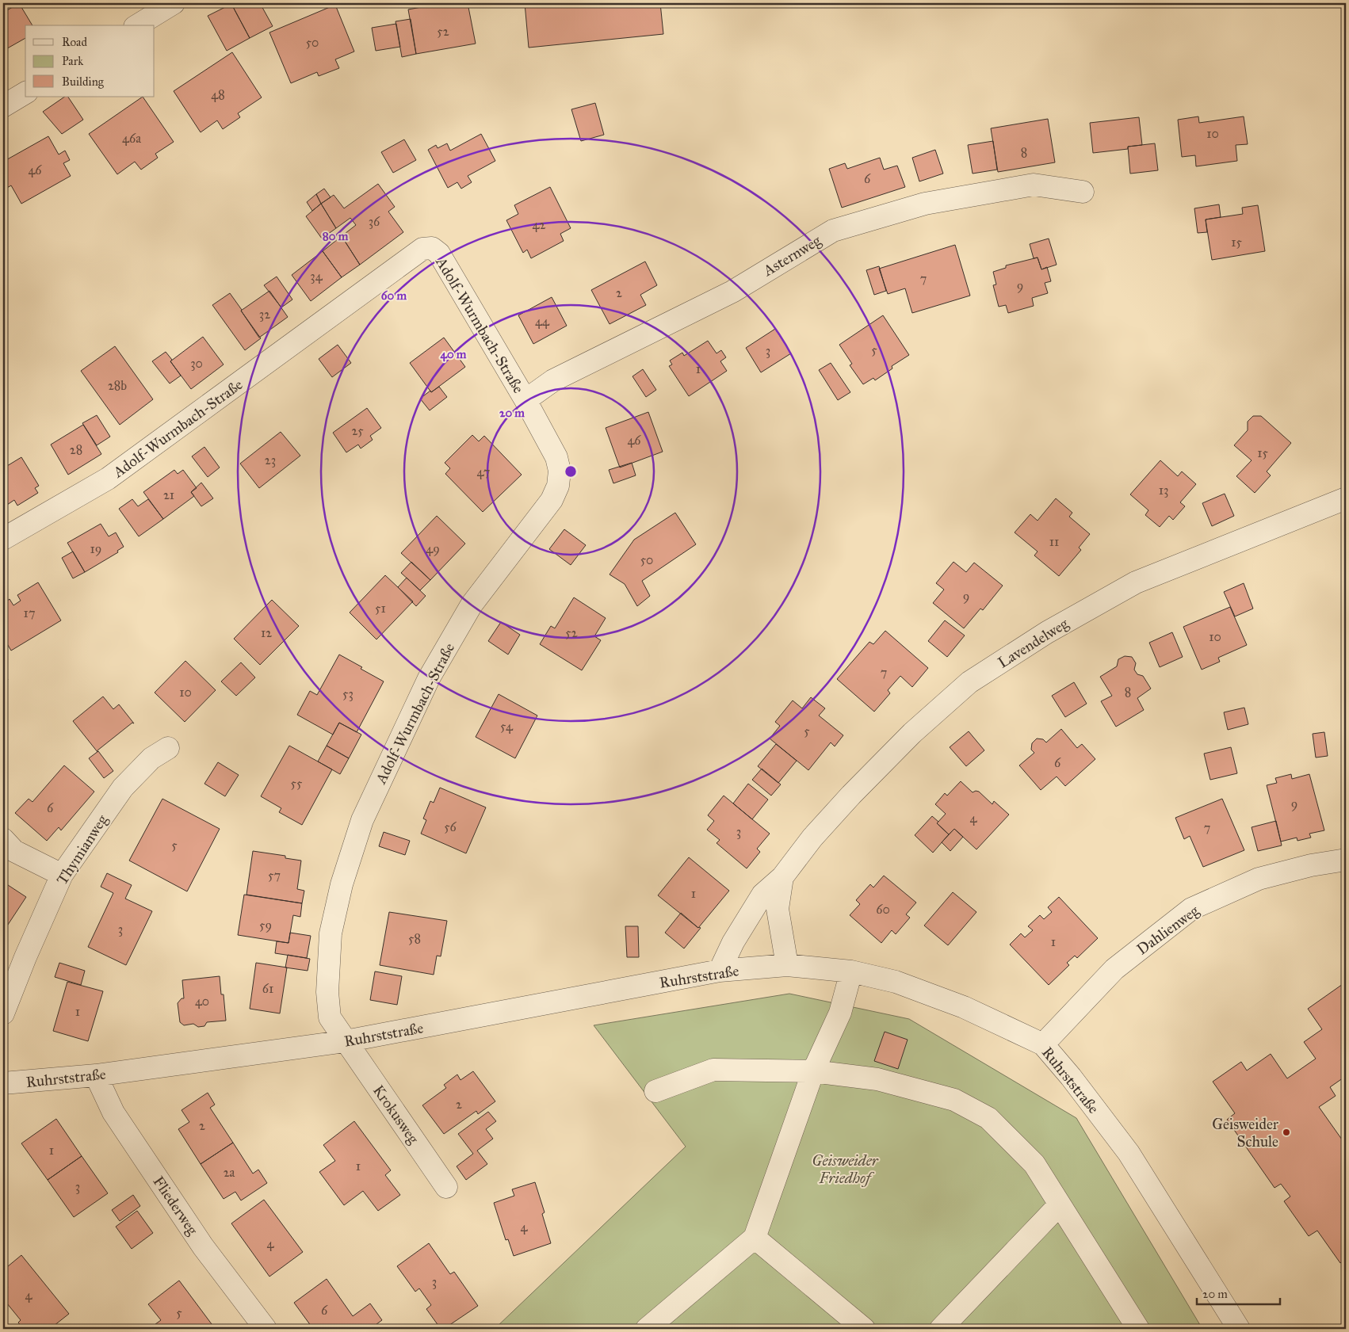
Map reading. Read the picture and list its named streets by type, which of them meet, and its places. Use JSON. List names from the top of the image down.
{
  "streets": {
    "street": [
      "Asternweg",
      "Adolf-Wurmbach-Straße",
      "Lavendelweg",
      "Thymianweg",
      "Dahlienweg",
      "Ruhrststraße",
      "Krokusweg",
      "Fliederweg"
    ]
  },
  "crossings": [
    ["Asternweg", "Adolf-Wurmbach-Straße"],
    ["Adolf-Wurmbach-Straße", "Ruhrststraße"],
    ["Adolf-Wurmbach-Straße", "Krokusweg"],
    ["Lavendelweg", "Ruhrststraße"],
    ["Dahlienweg", "Ruhrststraße"],
    ["Ruhrststraße", "Krokusweg"],
    ["Ruhrststraße", "Fliederweg"]
  ],
  "parks": ["Geisweider Friedhof"],
  "places": ["Geisweider Schule"],
  "house_numbers": [
    "52",
    "50",
    "48",
    "10",
    "46a",
    "8",
    "46",
    "6",
    "36",
    "42",
    "15",
    "34",
    "7",
    "9",
    "2",
    "32",
    "44",
    "5",
    "3",
    "30",
    "1",
    "28b",
    "25",
    "46",
    "28",
    "15",
    "23",
    "47",
    "13",
    "21",
    "11",
    "19",
    "49",
    "50",
    "9",
    "51",
    "17",
    "12",
    "52",
    "10",
    "7",
    "10",
    "8",
    "53",
    "54",
    "5",
    "6",
    "55",
    "9",
    "6",
    "4",
    "56",
    "7",
    "3",
    "5",
    "57",
    "1",
    "60",
    "59",
    "3",
    "58",
    "1",
    "61",
    "40",
    "1",
    "2",
    "2",
    "1",
    "1",
    "2a",
    "3",
    "4",
    "4",
    "3",
    "4",
    "6",
    "5"
  ],
  "legend": ["Road", "Park", "Building"],
  "scale_bar": "20 m",
  "rings": [
    "80 m",
    "60 m",
    "40 m",
    "20 m"
  ]
}
